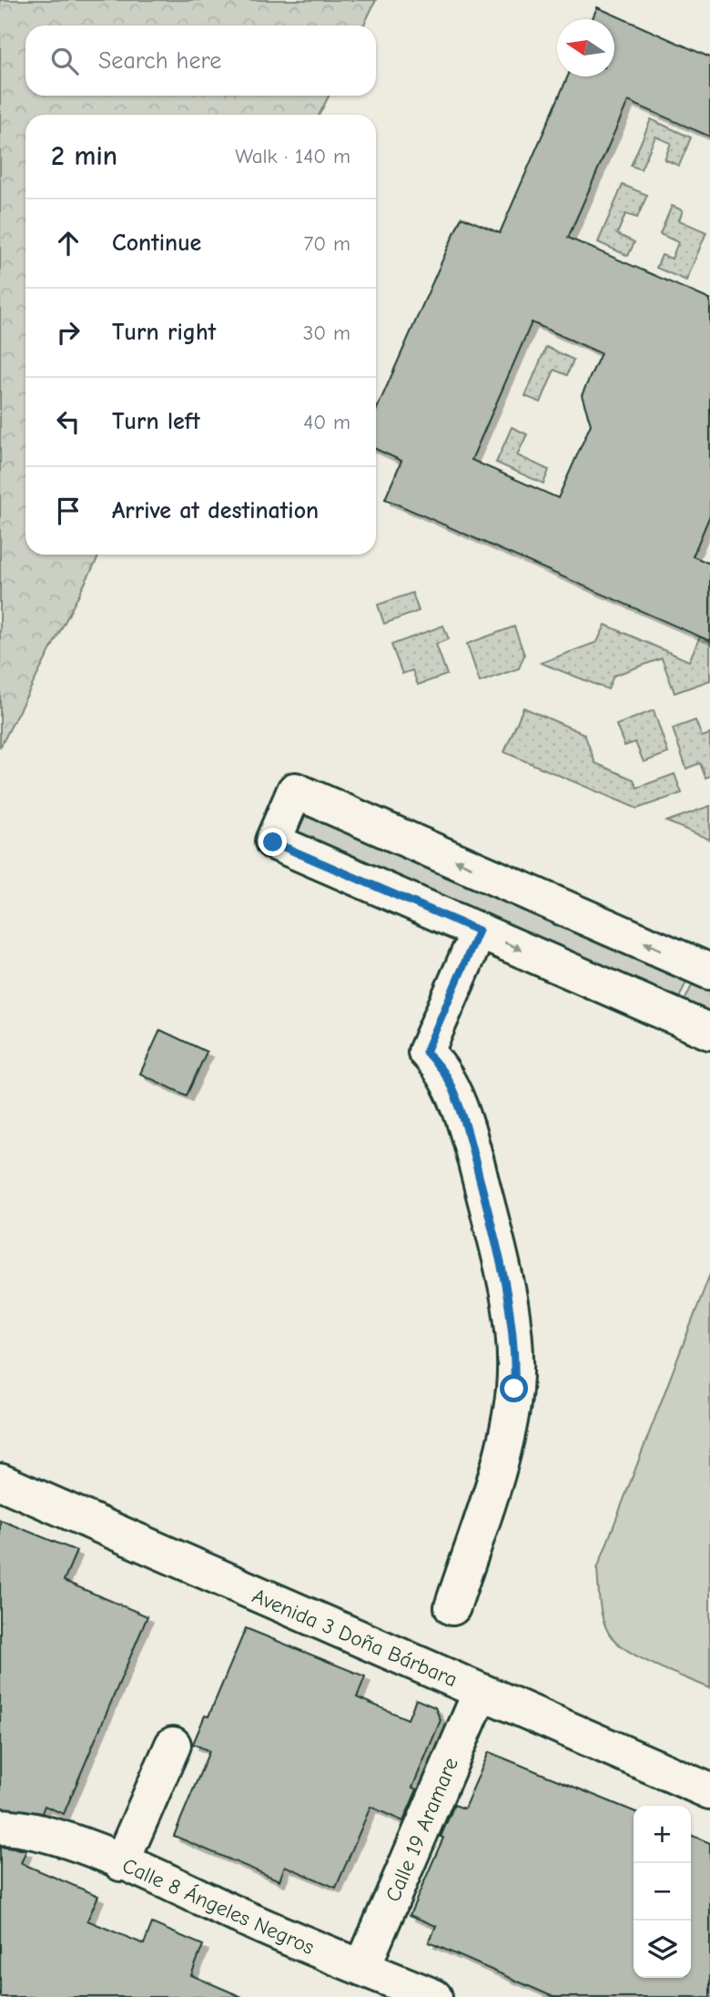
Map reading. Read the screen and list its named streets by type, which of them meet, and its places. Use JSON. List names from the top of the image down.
{
  "streets": {
    "street": ["Avenida 3 Doña Bárbara", "Calle 19 Aramare", "Calle 8 Ángeles Negros"]
  },
  "crossings": [
    ["Avenida 3 Doña Bárbara", "Calle 19 Aramare"],
    ["Calle 19 Aramare", "Calle 8 Ángeles Negros"]
  ],
  "north": "left",
  "page": {
    "search": "Search here",
    "heading": ["2 min", "Walk · 140 m"],
    "list": [
      ["Continue", "70 m"],
      ["Turn right", "30 m"],
      ["Turn left", "40 m"],
      "Arrive at destination"
    ],
    "map_buttons": ["+", "−"]
  }
}
